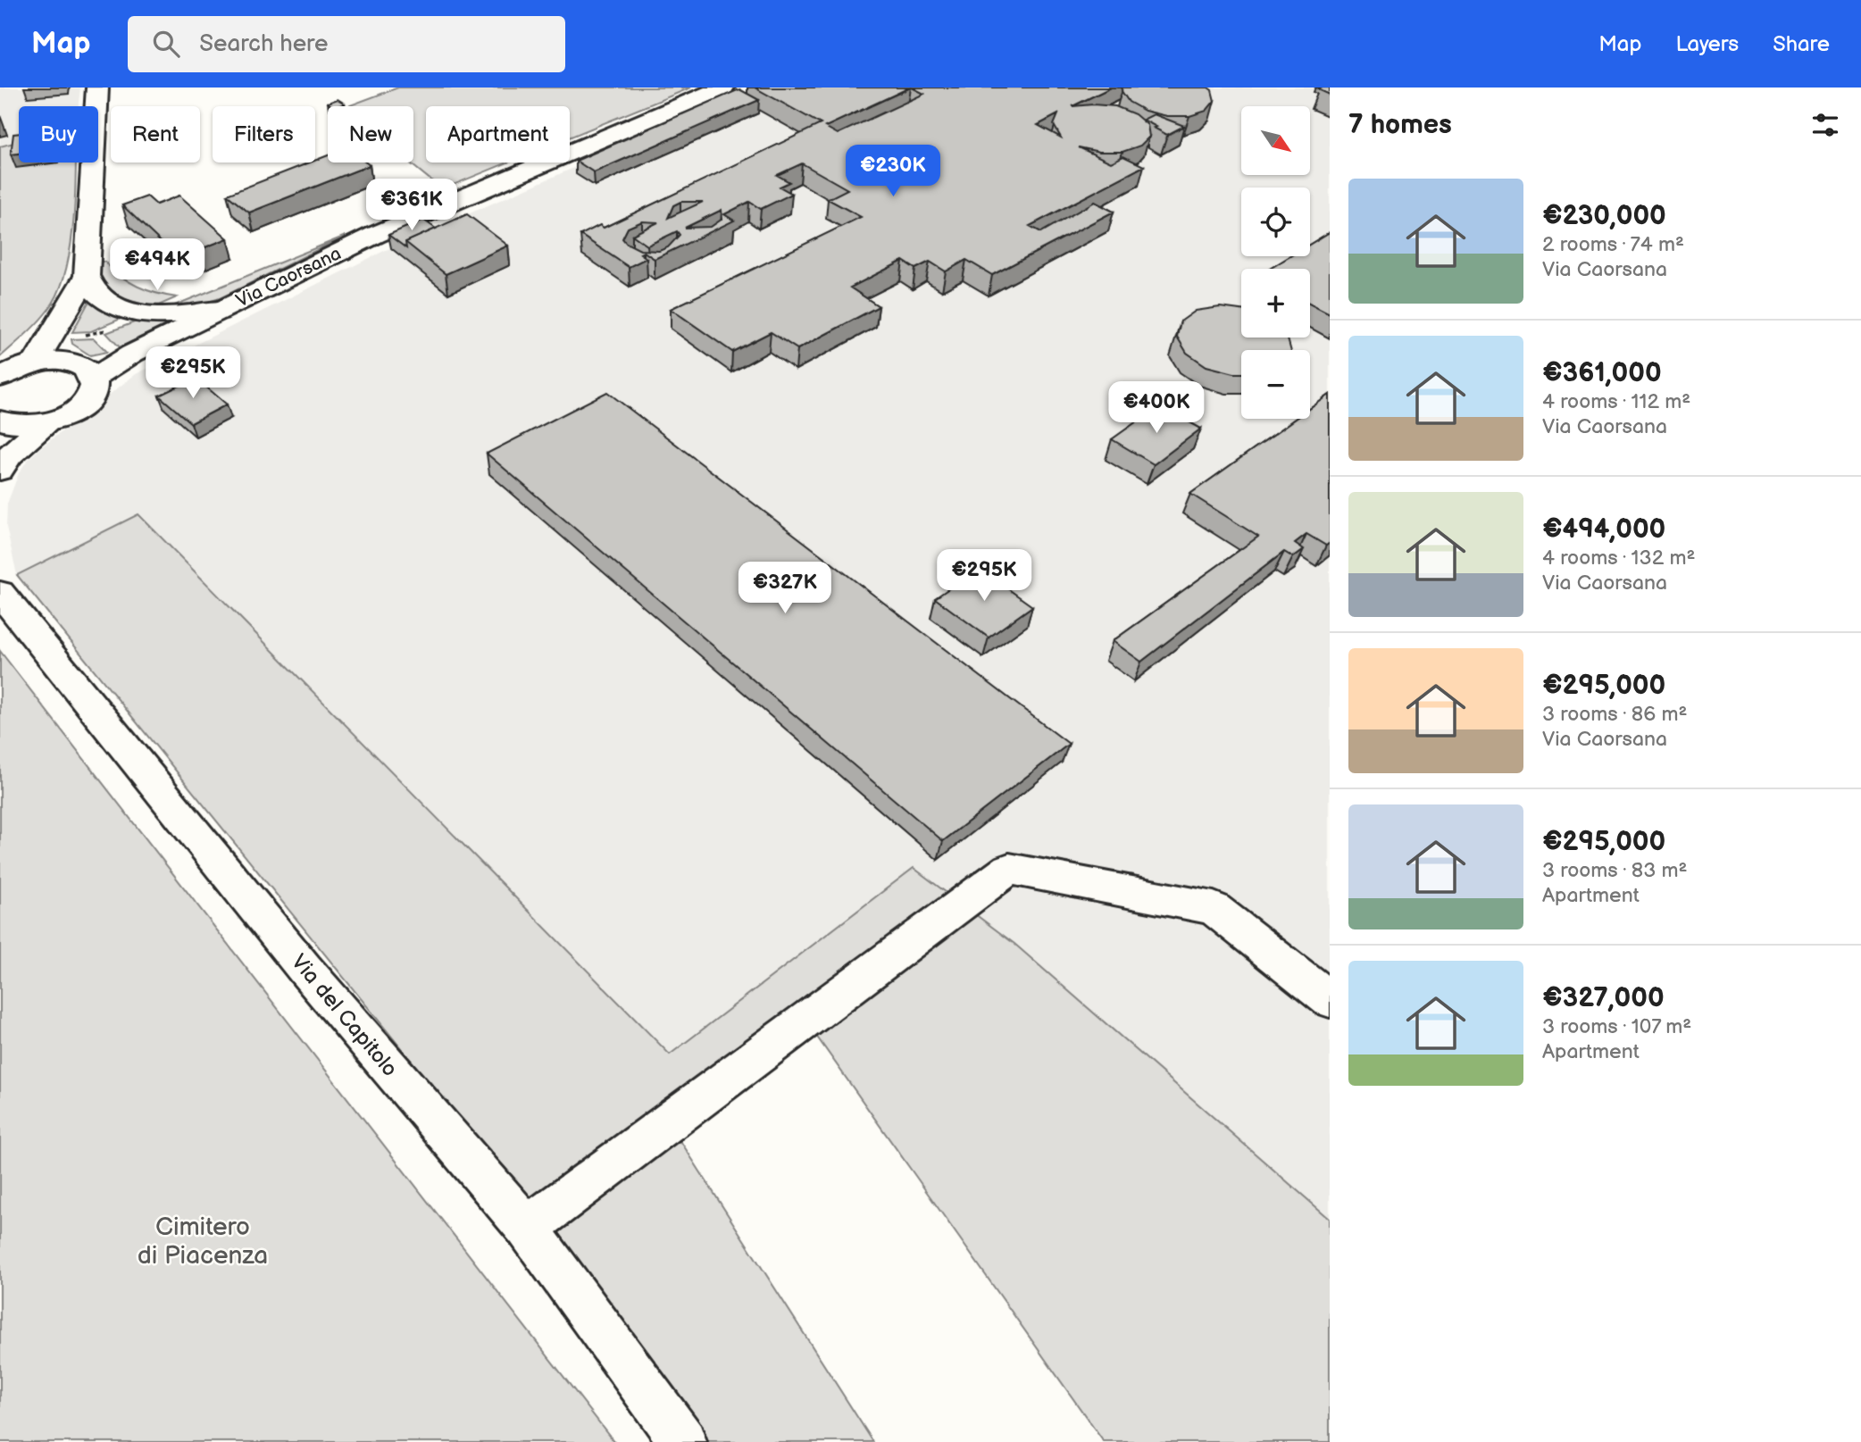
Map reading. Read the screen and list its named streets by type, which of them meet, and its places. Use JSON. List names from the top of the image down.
{
  "streets": {
    "street": ["Via Caorsana", "Via del Capitolo"]
  },
  "parks": ["Cimitero di Piacenza"],
  "north": "bottom right",
  "page": {
    "header": "Map",
    "search": "Search here",
    "nav": ["Map", "Layers", "Share"],
    "heading": "7 homes",
    "map_buttons": ["+", "−"],
    "chip": [
      "Buy",
      "Rent",
      "Filters",
      "New",
      "Apartment"
    ],
    "price": [
      "€230K",
      "€361K",
      "€494K",
      "€295K",
      "€400K",
      "€295K",
      "€327K"
    ],
    "list": [
      {
        "name": "€230,000",
        "note": "2 rooms · 74 m² · Via Caorsana"
      },
      {
        "name": "€361,000",
        "note": "4 rooms · 112 m² · Via Caorsana"
      },
      {
        "name": "€494,000",
        "note": "4 rooms · 132 m² · Via Caorsana"
      },
      {
        "name": "€295,000",
        "note": "3 rooms · 86 m² · Via Caorsana"
      },
      {
        "name": "€295,000",
        "note": "3 rooms · 83 m² · Apartment"
      },
      {
        "name": "€327,000",
        "note": "3 rooms · 107 m² · Apartment"
      }
    ]
  }
}
